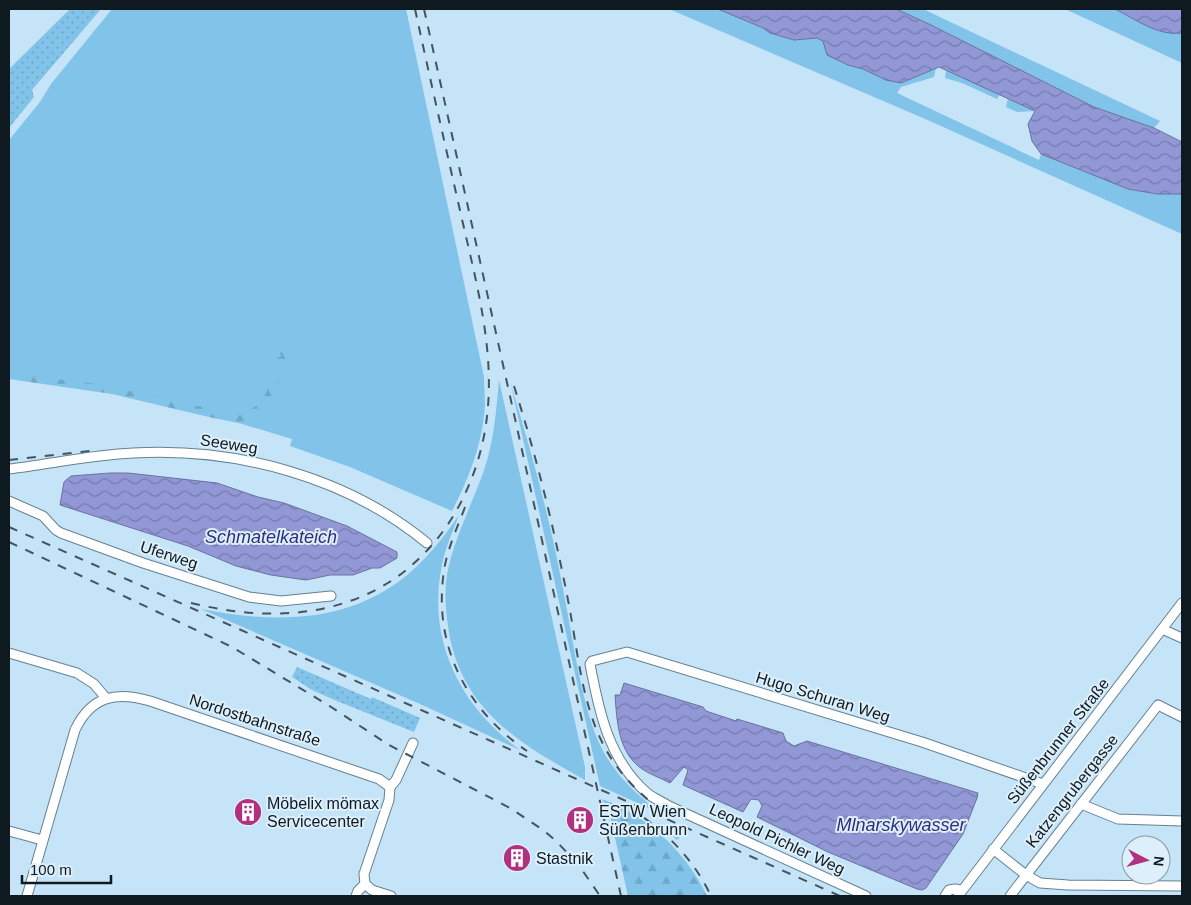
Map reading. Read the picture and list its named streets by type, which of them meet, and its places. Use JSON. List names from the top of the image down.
{
  "streets": {
    "street": [
      "Seeweg",
      "Uferweg",
      "Hugo Schuran Weg",
      "Nordostbahnstraße",
      "Süßenbrunner Straße",
      "Katzengrubergasse",
      "Leopold Pichler Weg"
    ]
  },
  "crossings": [
    ["Hugo Schuran Weg", "Süßenbrunner Straße"],
    ["Hugo Schuran Weg", "Leopold Pichler Weg"]
  ],
  "water": ["Schmatelkateich", "Mlnarskywasser"],
  "places": {
    "building": ["Möbelix mömax Servicecenter", "ESTW Wien Süßenbrunn", "Stastnik"]
  },
  "scale_bar": "100 m",
  "north": "right"
}
